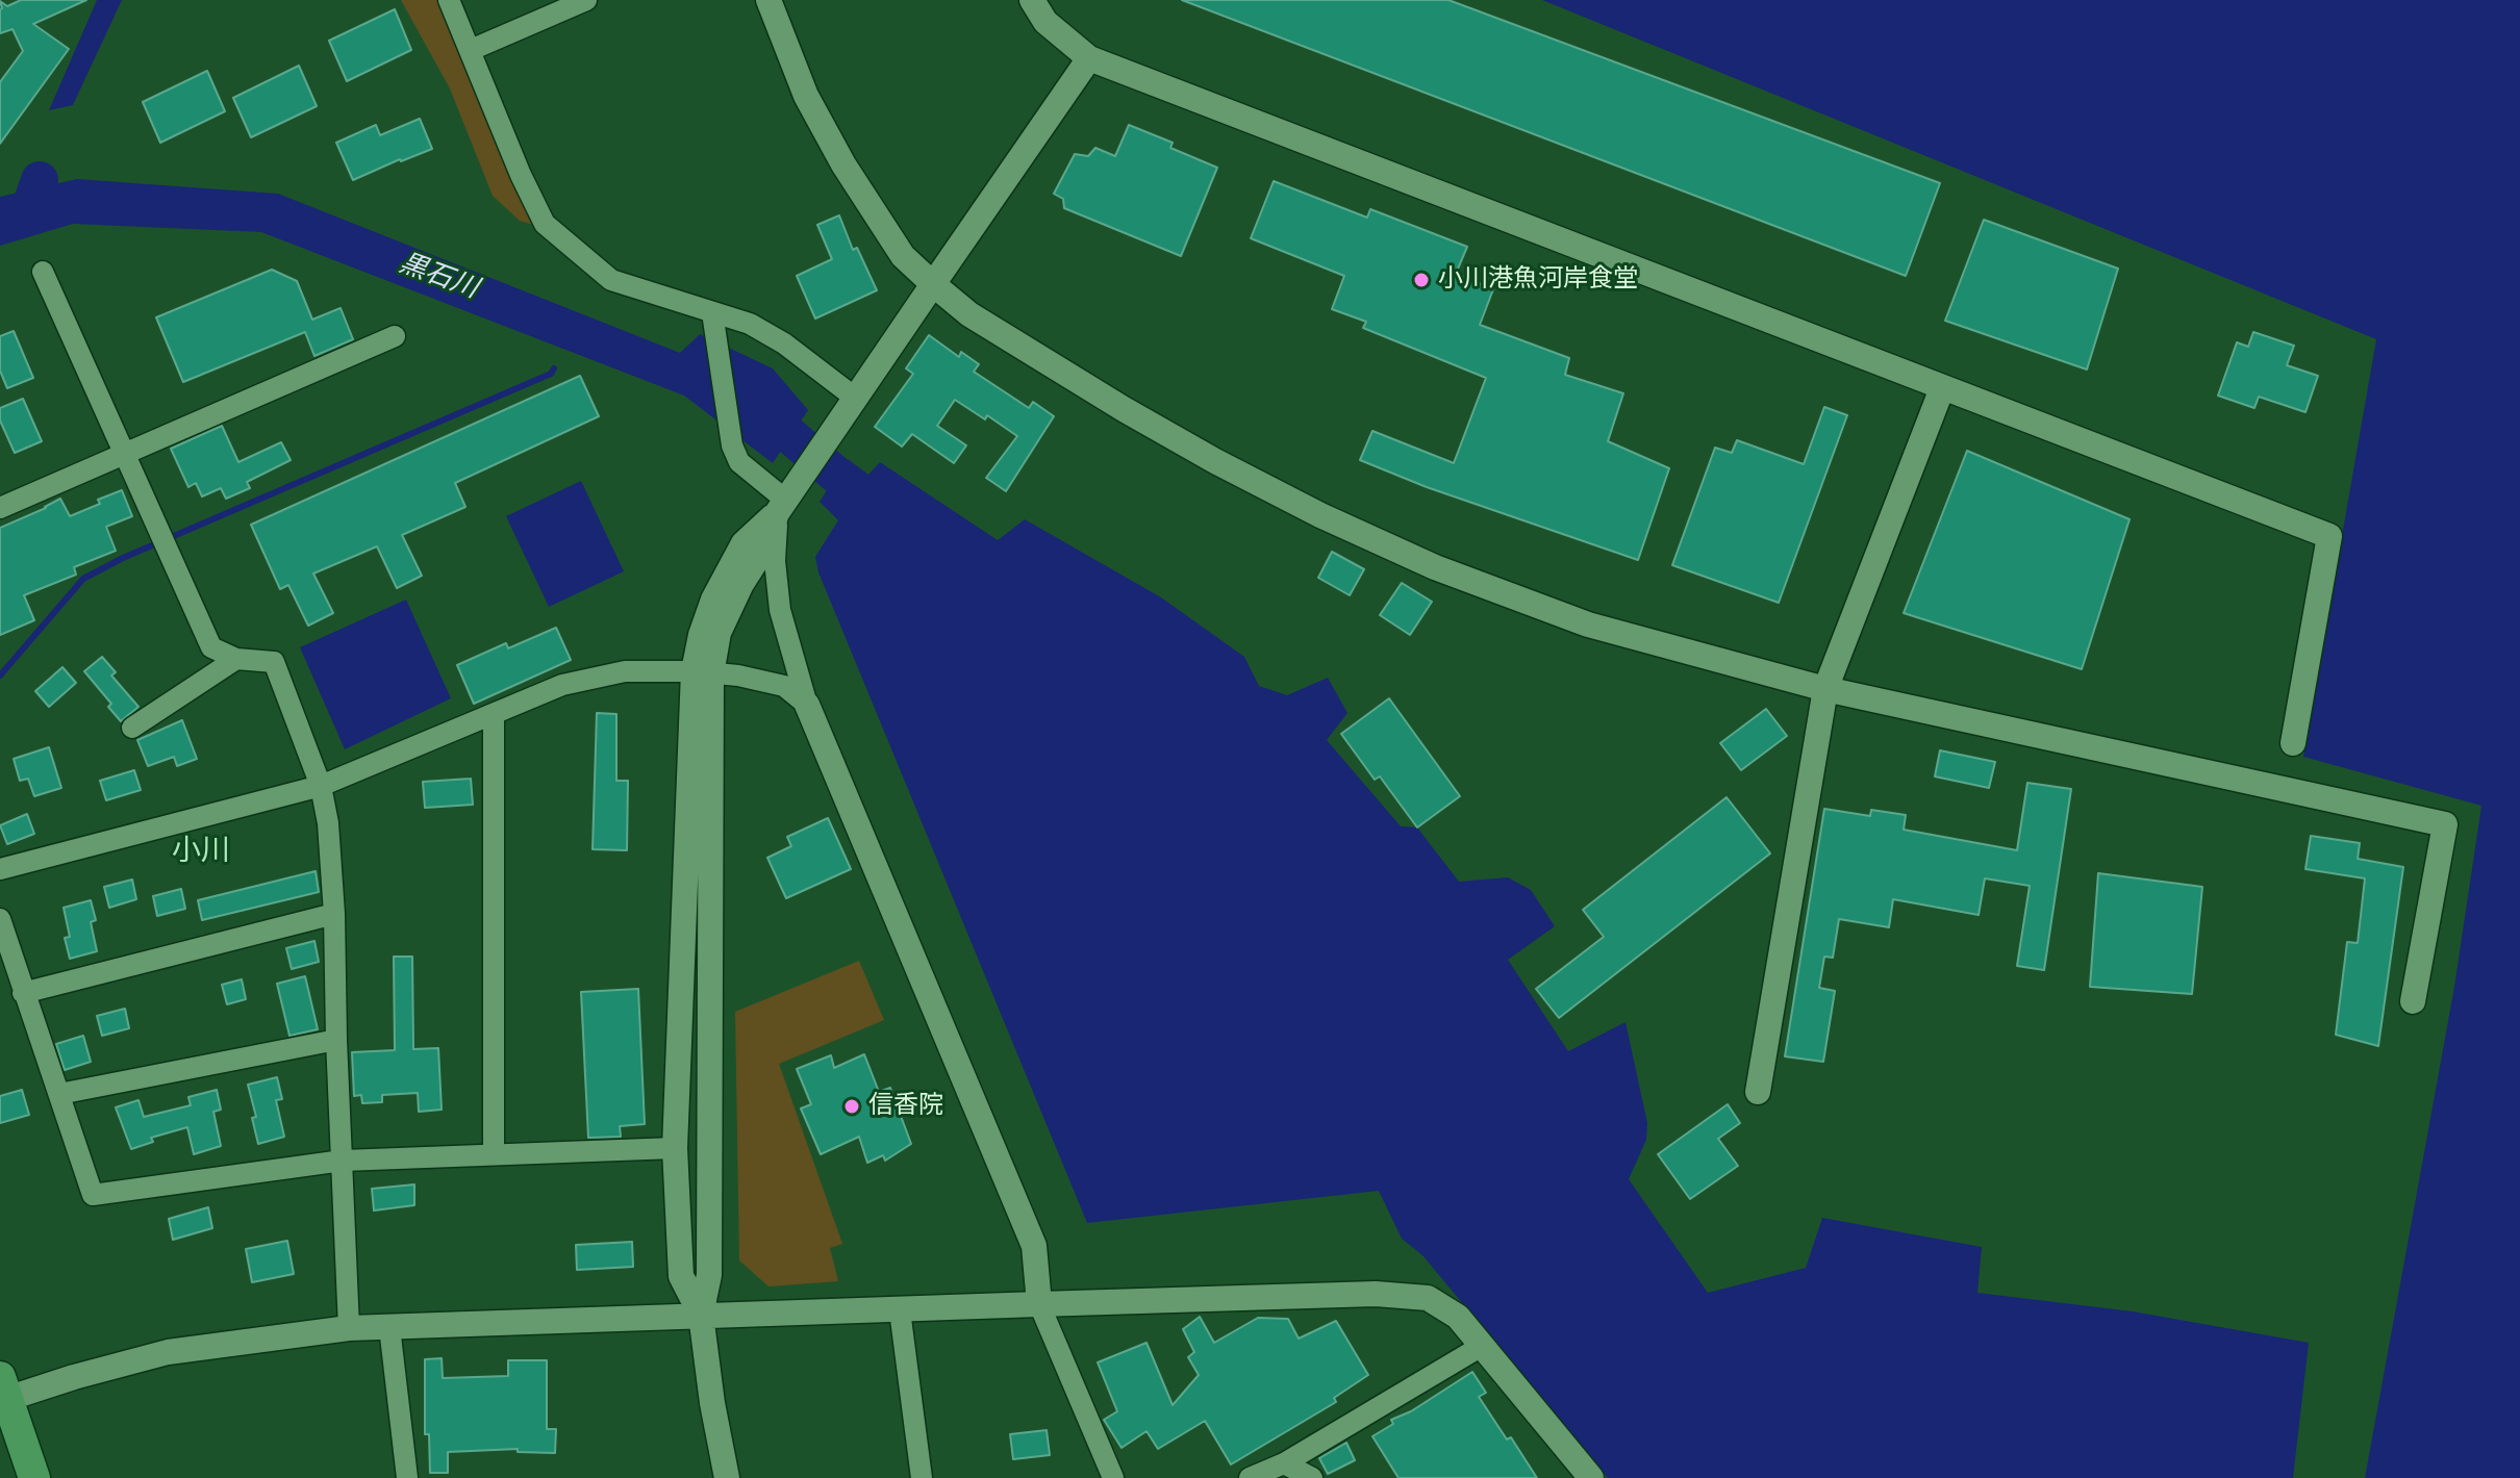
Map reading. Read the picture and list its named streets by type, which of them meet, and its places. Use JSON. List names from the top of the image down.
{
  "districts": ["小川"],
  "water": ["黒石川"],
  "places": ["小川港魚河岸食堂", "信香院"]
}
